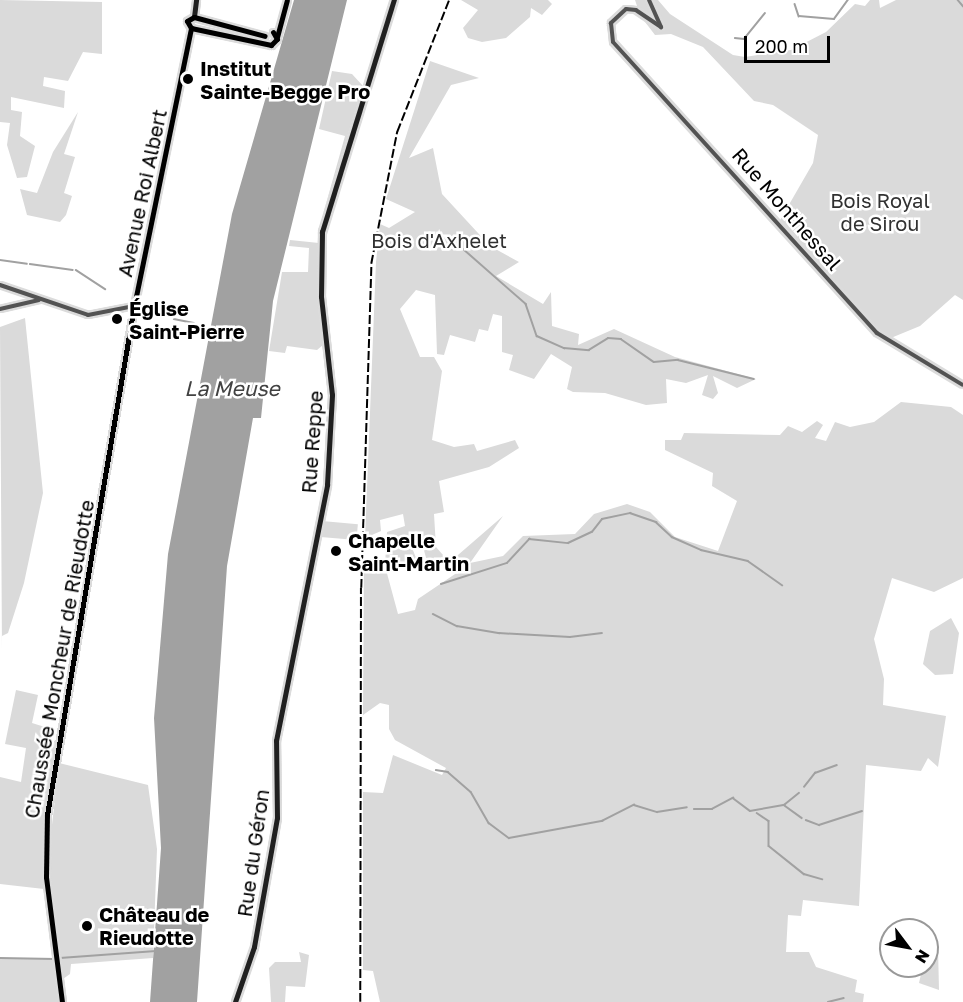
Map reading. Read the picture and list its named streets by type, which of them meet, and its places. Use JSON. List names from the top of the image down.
{
  "streets": {
    "main road": [
      "Avenue Roi Albert",
      "Rue Reppe",
      "Chaussée Moncheur de Rieudotte",
      "Rue du Géron"
    ],
    "street": ["Rue Monthessal"]
  },
  "crossings": [
    ["Avenue Roi Albert", "Chaussée Moncheur de Rieudotte"],
    ["Rue Reppe", "Rue du Géron"]
  ],
  "water": ["La Meuse"],
  "parks": ["Bois Royal de Sirou", "Bois d'Axhelet"],
  "places": [
    "Institut Sainte-Begge Pro",
    "Église Saint-Pierre",
    "Chapelle Saint-Martin",
    "Château de Rieudotte"
  ],
  "scale_bar": "200 m",
  "north": "bottom right"
}
